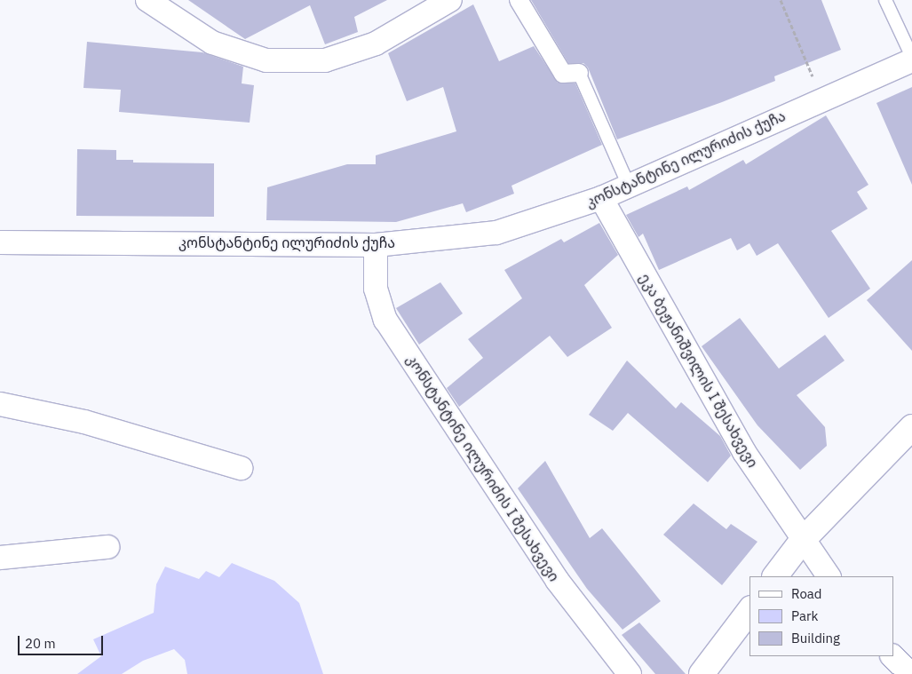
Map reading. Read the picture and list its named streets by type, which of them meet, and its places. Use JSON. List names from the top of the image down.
{
  "streets": {
    "street": ["კონსტანტინე ილურიძის ქუჩა", "ეკა ბეჟანიშვილის I შესახვევი", "კონსტანტინე ილურიძის I შესახვევი"]
  },
  "crossings": [
    ["კონსტანტინე ილურიძის ქუჩა", "ეკა ბეჟანიშვილის I შესახვევი"],
    ["კონსტანტინე ილურიძის ქუჩა", "კონსტანტინე ილურიძის I შესახვევი"]
  ],
  "legend": ["Road", "Park", "Building"],
  "scale_bar": "20 m"
}
